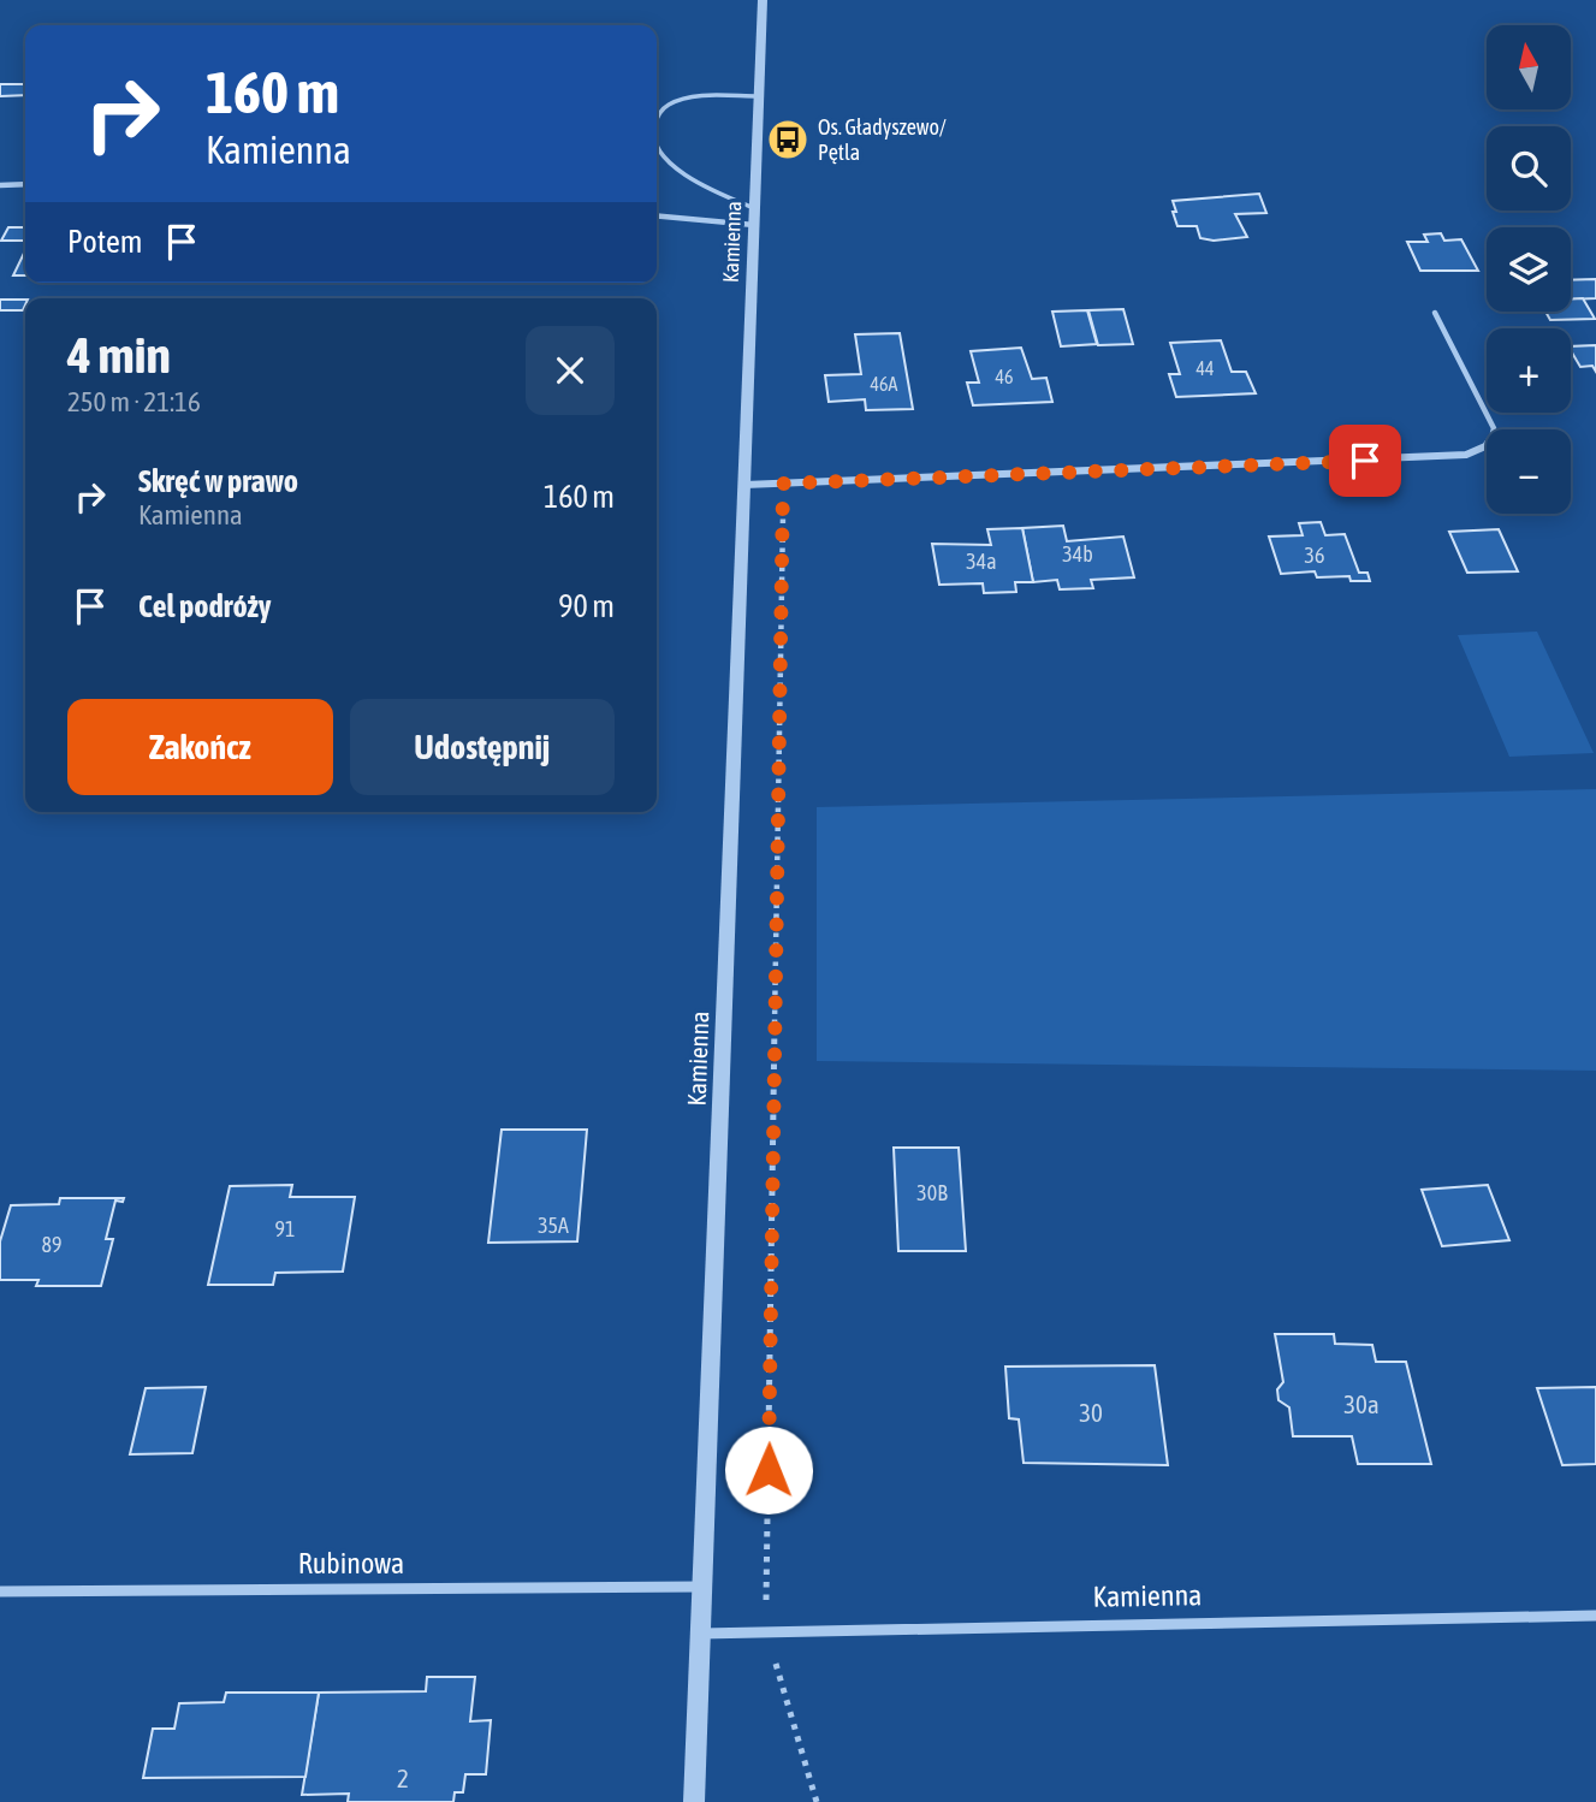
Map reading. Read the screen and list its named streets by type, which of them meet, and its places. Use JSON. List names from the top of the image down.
{
  "streets": {
    "street": ["Kamienna", "Rubinowa"]
  },
  "crossings": [
    ["Kamienna", "Rubinowa"]
  ],
  "places": {
    "bus stop": ["Os. Gładyszewo/ Pętla"]
  },
  "house_numbers": [
    "44",
    "46",
    "46A",
    "34b",
    "36",
    "34a",
    "30B",
    "35A",
    "91",
    "89",
    "30a",
    "30",
    "2"
  ],
  "north": "top",
  "page": {
    "map_buttons": ["+", "−"],
    "turn": ["160 m", "Kamienna"],
    "then": "Potem",
    "heading": ["4 min", "250 m · 21:16"],
    "list": [
      {
        "name": "Skręć w prawo",
        "note": "Kamienna",
        "value": "160 m"
      },
      {
        "name": "Cel podróży",
        "value": "90 m"
      }
    ],
    "buttons": ["Zakończ", "Udostępnij"]
  }
}
